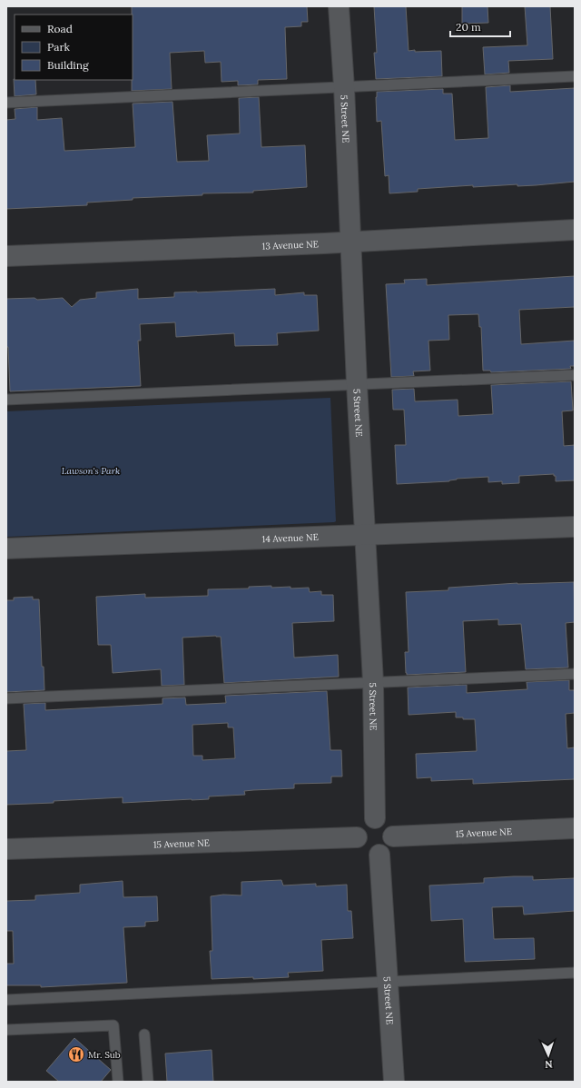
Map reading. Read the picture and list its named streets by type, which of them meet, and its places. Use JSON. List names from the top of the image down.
{
  "streets": {
    "street": [
      "5 Street NE",
      "13 Avenue NE",
      "14 Avenue NE",
      "15 Avenue NE"
    ]
  },
  "crossings": [
    ["5 Street NE", "13 Avenue NE"],
    ["5 Street NE", "14 Avenue NE"],
    ["5 Street NE", "15 Avenue NE"]
  ],
  "parks": ["Lawson's Park"],
  "places": {
    "restaurant": ["Mr. Sub"]
  },
  "legend": ["Road", "Park", "Building"],
  "scale_bar": "20 m",
  "north": "bottom"
}
